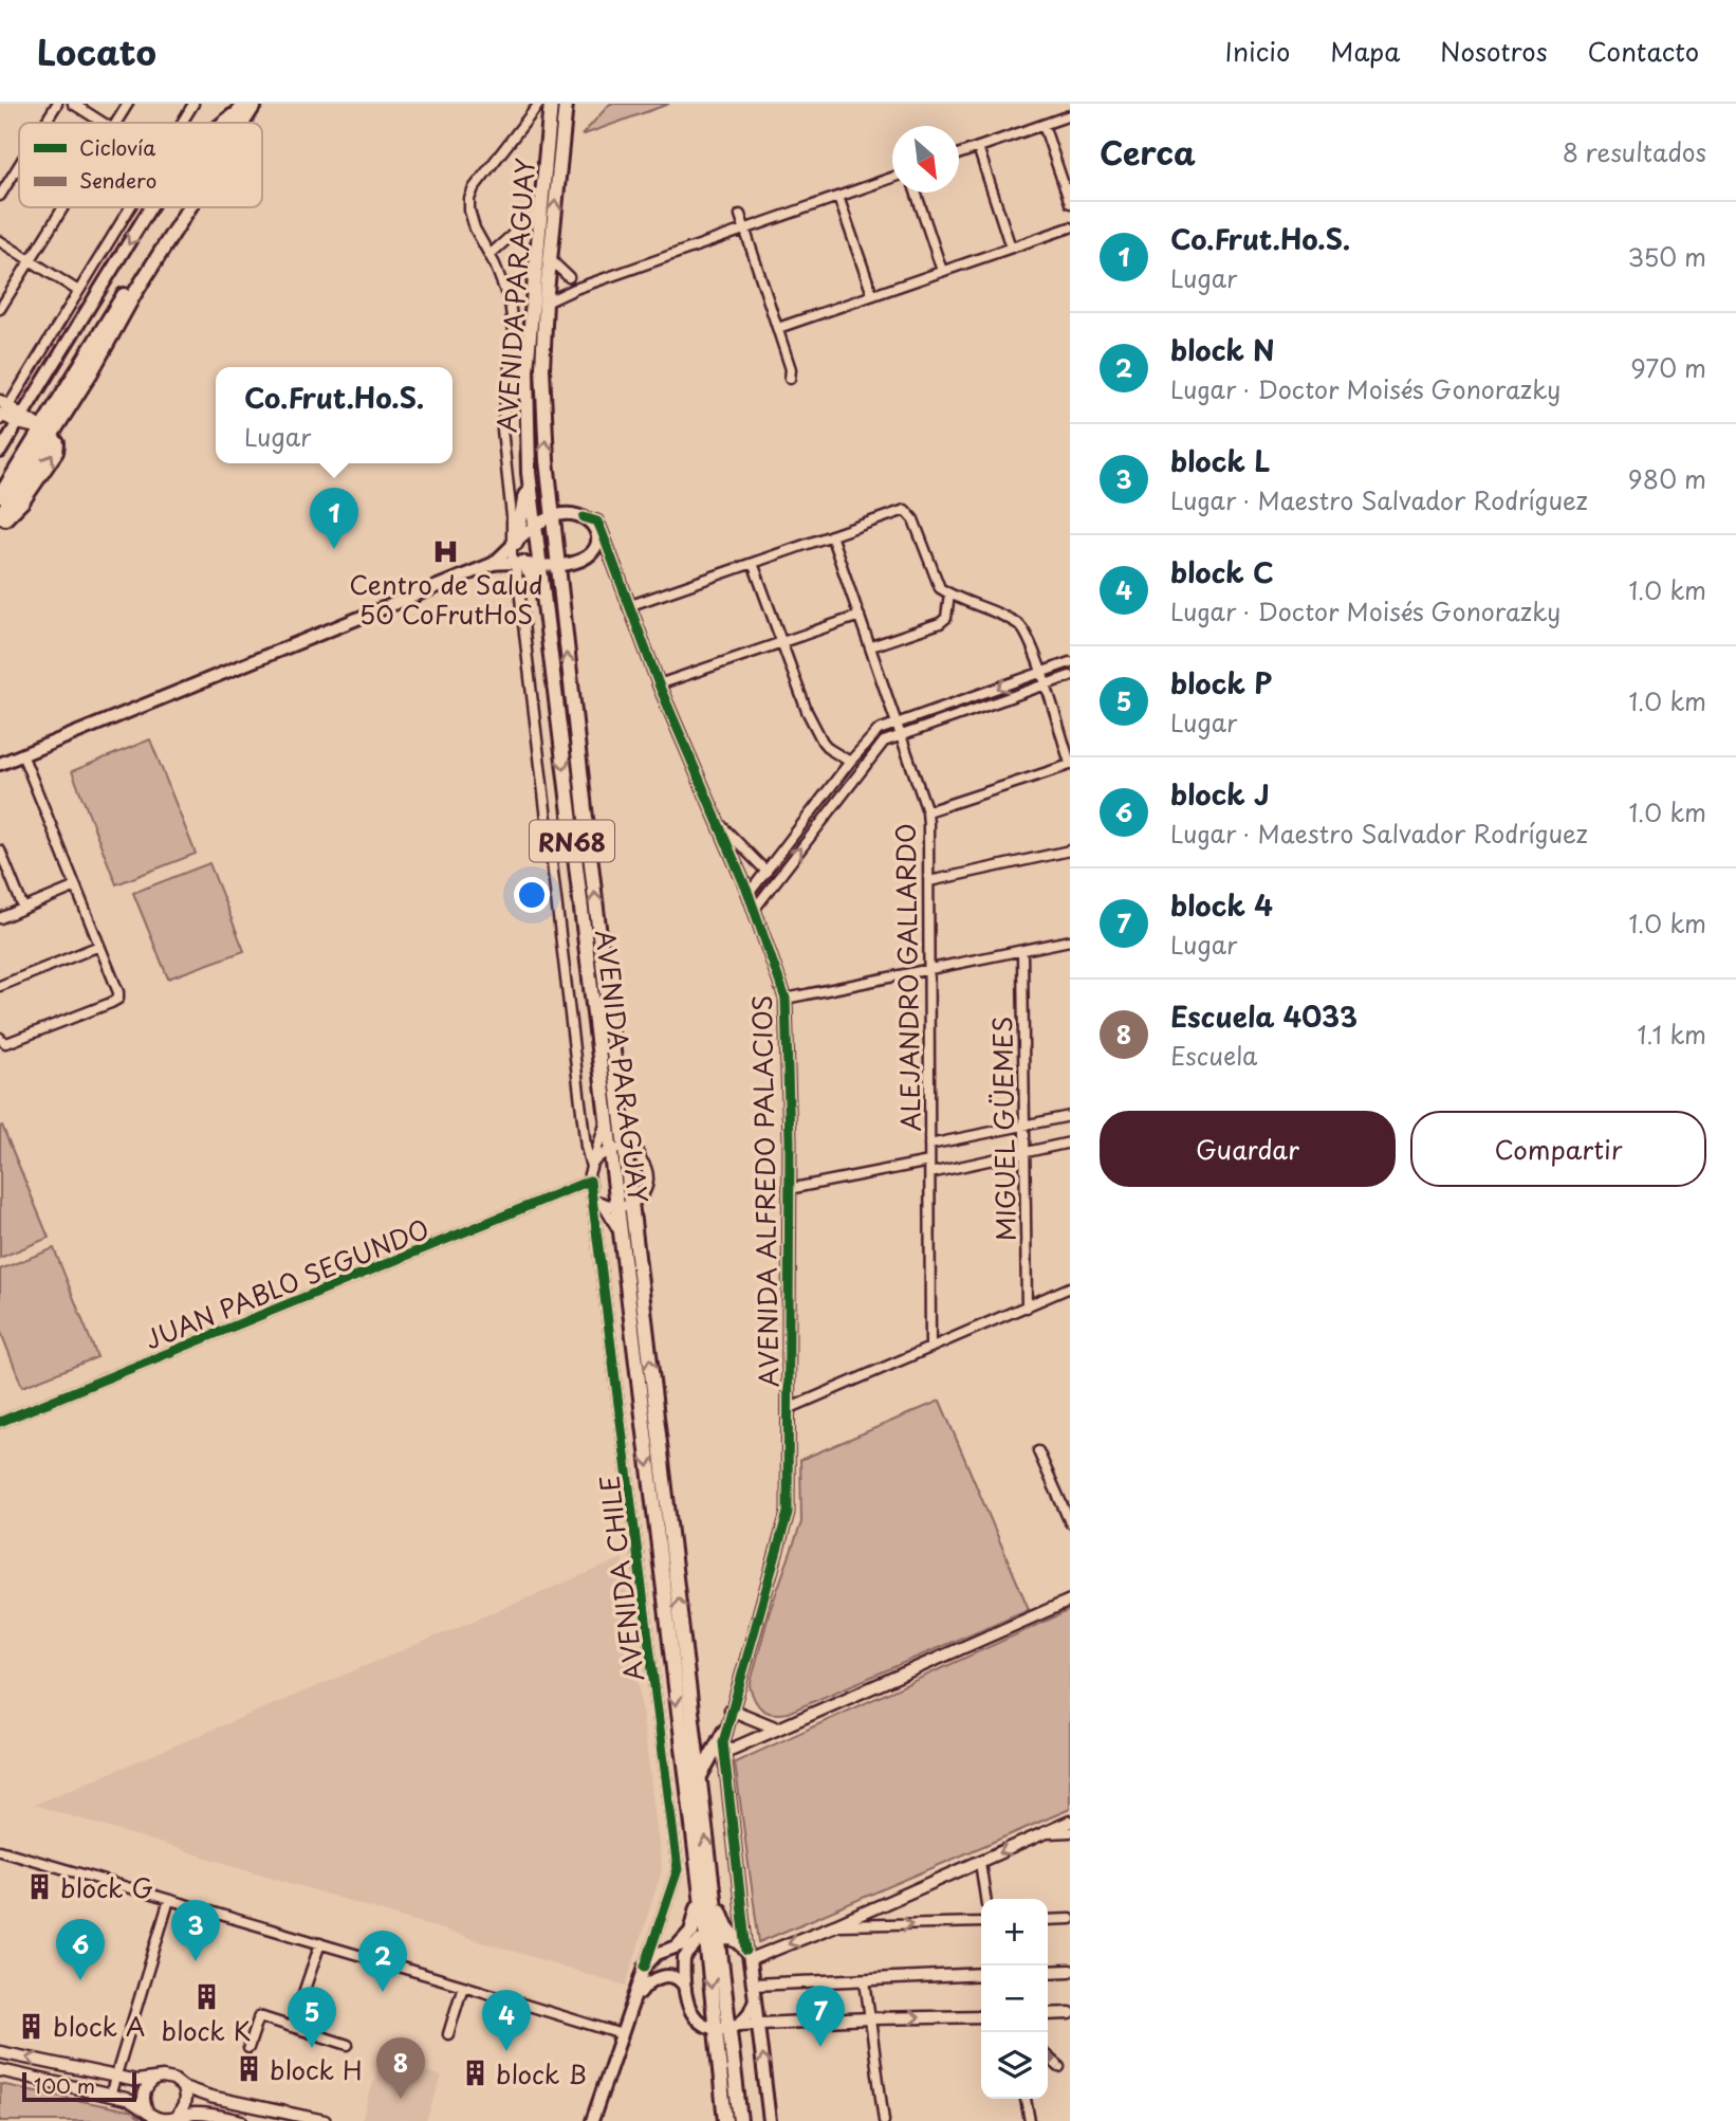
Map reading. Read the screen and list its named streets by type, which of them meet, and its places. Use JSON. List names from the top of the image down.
{
  "streets": {
    "main road": ["AVENIDA PARAGUAY", "RN68", "AVENIDA CHILE"],
    "street": [
      "ALEJANDRO GALLARDO",
      "MIGUEL GÜEMES",
      "AVENIDA ALFREDO PALACIOS",
      "JUAN PABLO SEGUNDO"
    ]
  },
  "crossings": [
    ["JUAN PABLO SEGUNDO", "AVENIDA CHILE"]
  ],
  "places": {
    "hospital": ["Centro de Salud 50 CoFrutHoS"],
    "building": [
      "block G",
      "block K",
      "block A",
      "block H",
      "block B"
    ]
  },
  "legend": ["Ciclovía", "Sendero"],
  "scale_bar": "100 m",
  "north": "bottom right",
  "page": {
    "header": "Locato",
    "nav": [
      "Inicio",
      "Mapa",
      "Nosotros",
      "Contacto"
    ],
    "heading": ["Cerca", "8 resultados"],
    "list": [
      {
        "mark": "1",
        "name": "Co.Frut.Ho.S.",
        "note": "Lugar",
        "value": "350 m"
      },
      {
        "mark": "2",
        "name": "block N",
        "note": "Lugar · Doctor Moisés Gonorazky",
        "value": "970 m"
      },
      {
        "mark": "3",
        "name": "block L",
        "note": "Lugar · Maestro Salvador Rodríguez",
        "value": "980 m"
      },
      {
        "mark": "4",
        "name": "block C",
        "note": "Lugar · Doctor Moisés Gonorazky",
        "value": "1.0 km"
      },
      {
        "mark": "5",
        "name": "block P",
        "note": "Lugar",
        "value": "1.0 km"
      },
      {
        "mark": "6",
        "name": "block J",
        "note": "Lugar · Maestro Salvador Rodríguez",
        "value": "1.0 km"
      },
      {
        "mark": "7",
        "name": "block 4",
        "note": "Lugar",
        "value": "1.0 km"
      },
      {
        "mark": "8",
        "name": "Escuela 4033",
        "note": "Escuela",
        "value": "1.1 km"
      }
    ],
    "popup": ["Co.Frut.Ho.S.", "Lugar"],
    "pins": [
      "1",
      "3",
      "6",
      "2",
      "7",
      "5",
      "4",
      "8"
    ],
    "buttons": ["Guardar", "Compartir"],
    "map_buttons": ["+", "−"],
    "scale": "100 m"
  }
}
